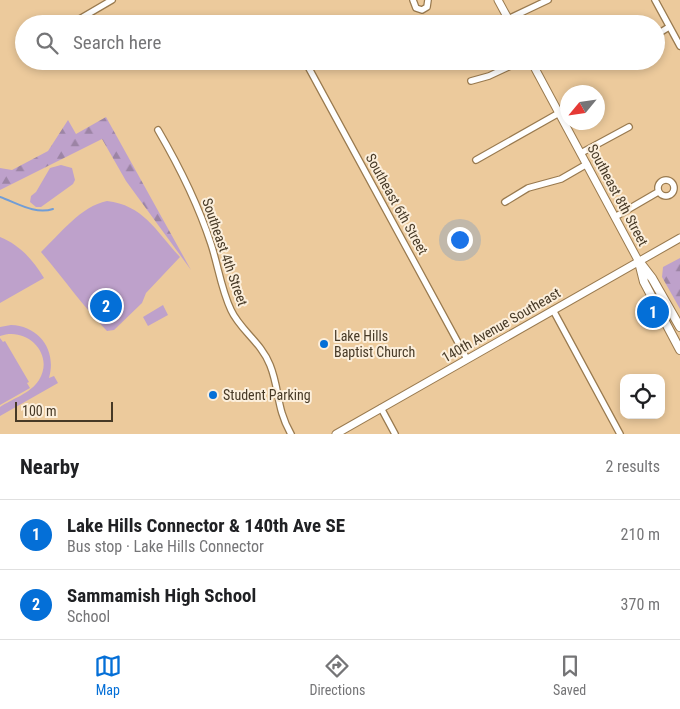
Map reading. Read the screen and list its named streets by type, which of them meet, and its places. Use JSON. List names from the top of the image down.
{
  "streets": {
    "street": [
      "Southeast 8th Street",
      "Southeast 6th Street",
      "Southeast 4th Street",
      "140th Avenue Southeast"
    ]
  },
  "crossings": [
    ["Southeast 8th Street", "140th Avenue Southeast"],
    ["Southeast 6th Street", "140th Avenue Southeast"]
  ],
  "places": ["Lake Hills Baptist Church", "Student Parking"],
  "scale_bar": "100 m",
  "north": "bottom left",
  "page": {
    "search": "Search here",
    "pins": ["2", "1"],
    "scale": "100 m",
    "heading": ["Nearby", "2 results"],
    "list": [
      {
        "mark": "1",
        "name": "Lake Hills Connector & 140th Ave SE",
        "note": "Bus stop · Lake Hills Connector",
        "value": "210 m"
      },
      {
        "mark": "2",
        "name": "Sammamish High School",
        "note": "School",
        "value": "370 m"
      }
    ],
    "nav": ["Map", "Directions", "Saved"]
  }
}
